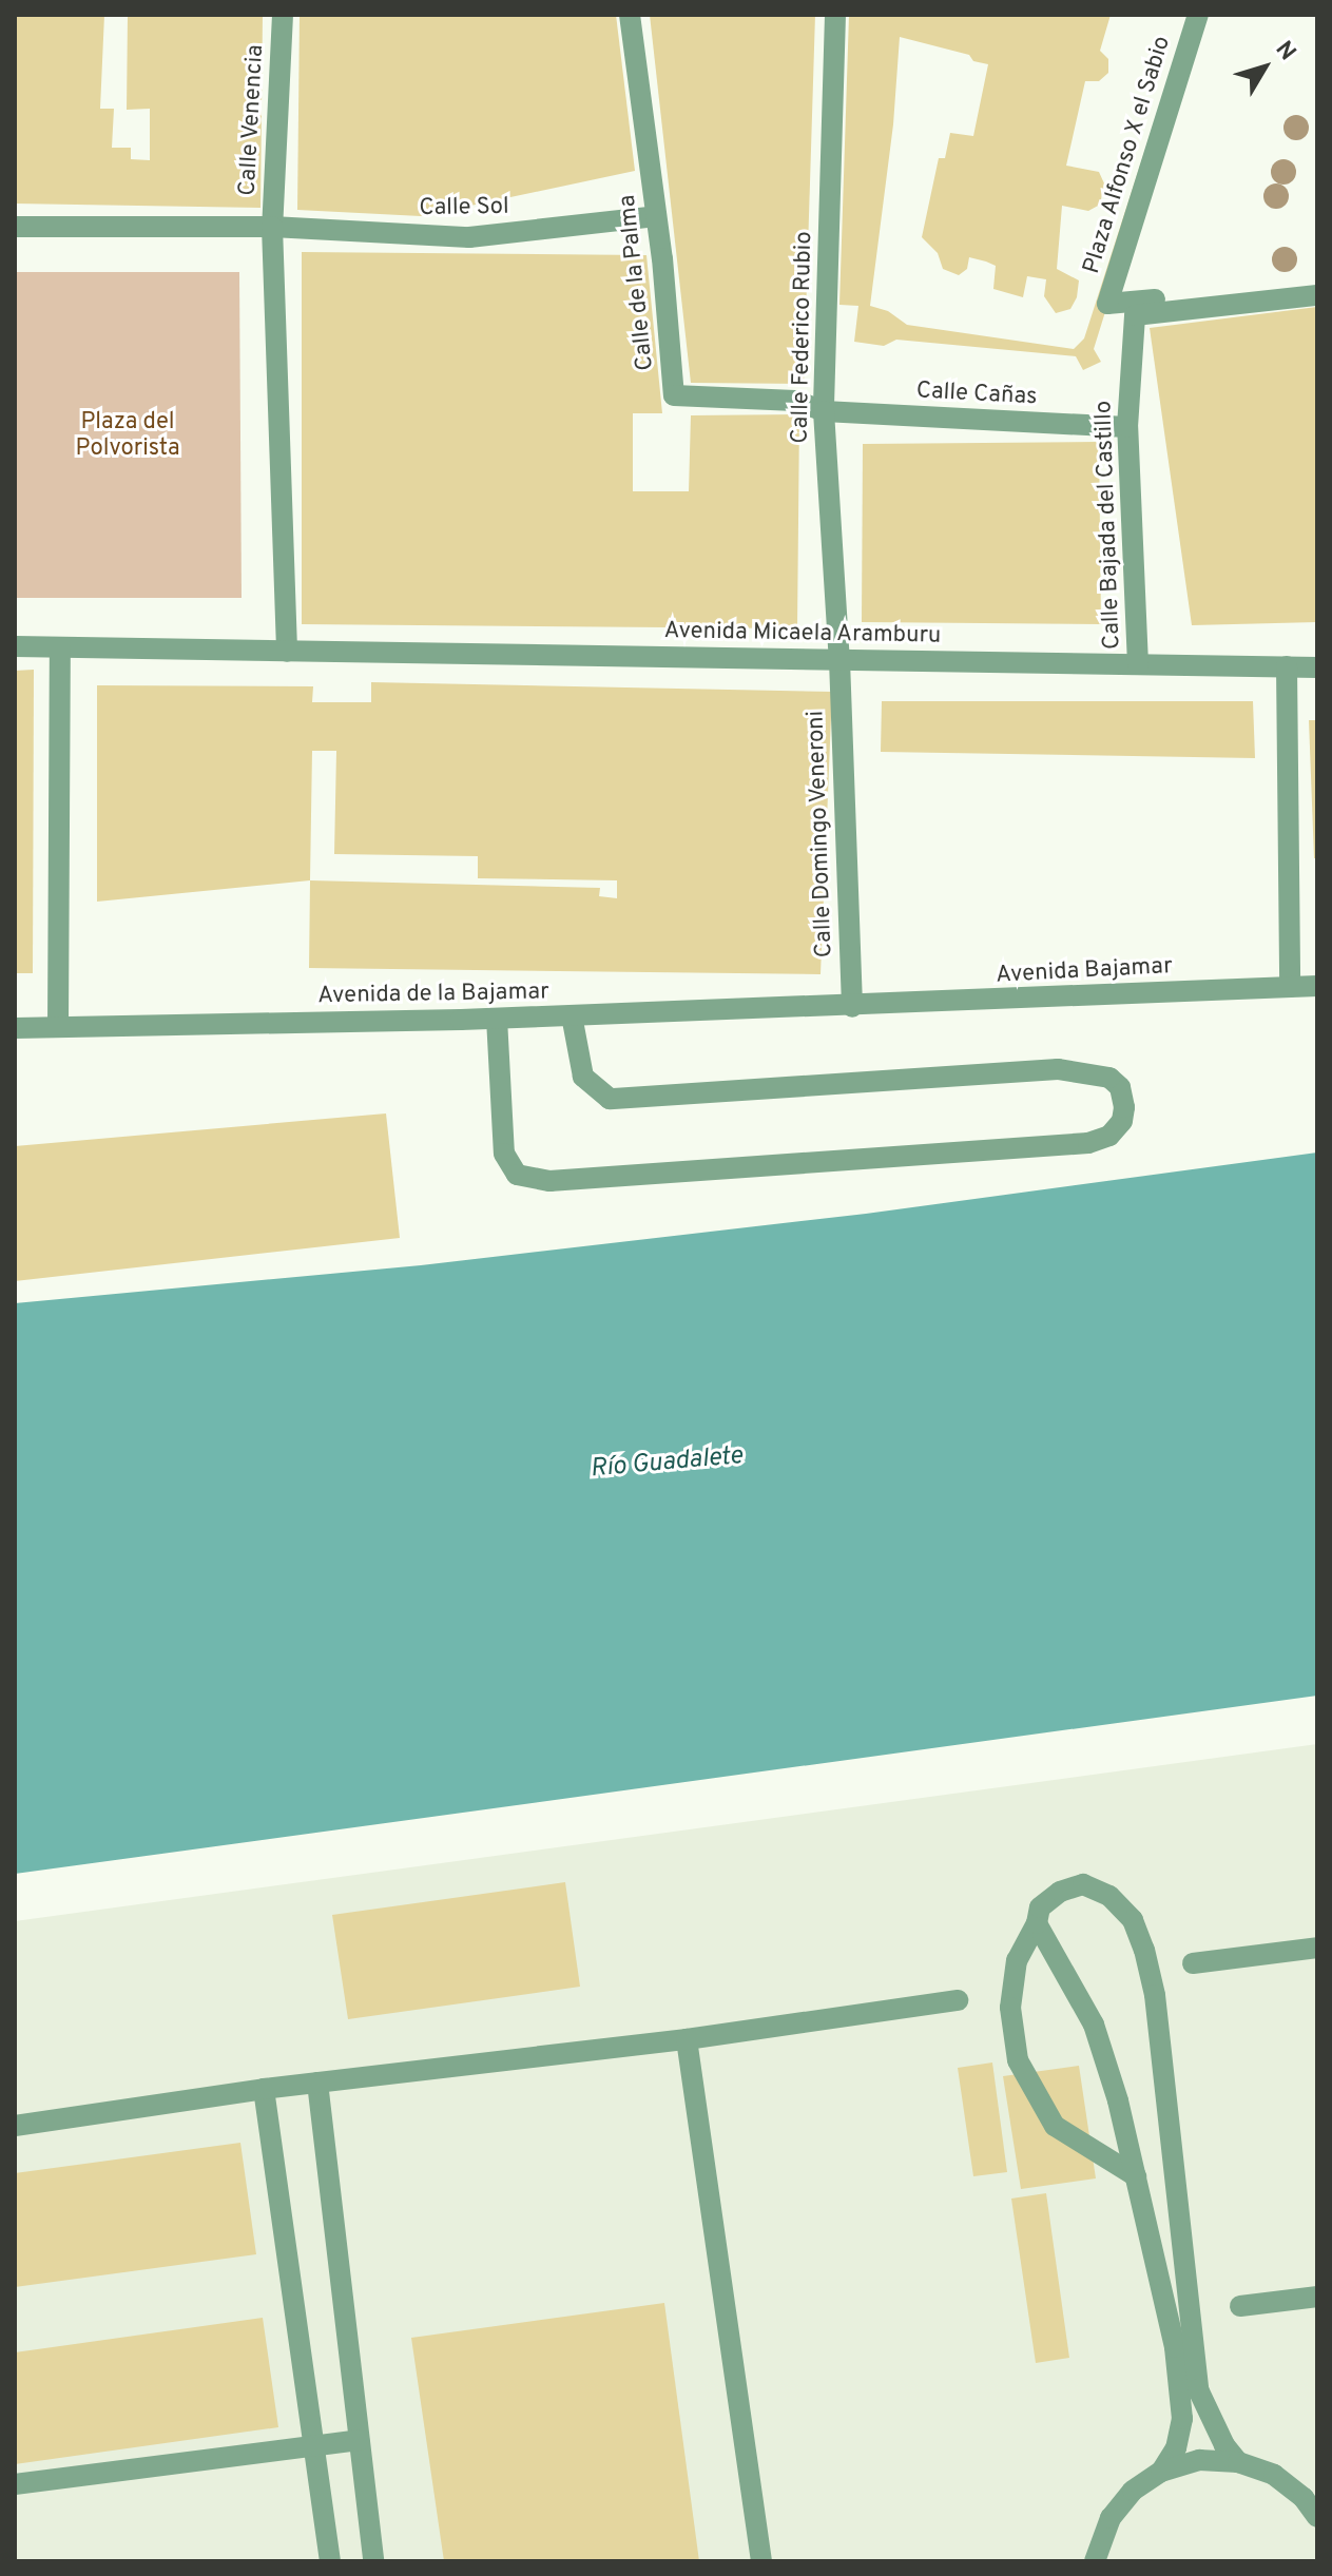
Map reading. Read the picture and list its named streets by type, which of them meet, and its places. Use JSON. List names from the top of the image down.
{
  "streets": {
    "street": [
      "Calle Venencia",
      "Plaza Alfonso X el Sabio",
      "Calle Sol",
      "Calle de la Palma",
      "Calle Federico Rubio",
      "Calle Cañas",
      "Calle Bajada del Castillo",
      "Avenida Micaela Aramburu",
      "Calle Domingo Veneroni",
      "Avenida Bajamar",
      "Avenida de la Bajamar"
    ]
  },
  "crossings": [
    ["Calle Venencia", "Calle Sol"],
    ["Calle Venencia", "Avenida Micaela Aramburu"],
    ["Calle Sol", "Calle de la Palma"],
    ["Calle de la Palma", "Calle Federico Rubio"],
    ["Calle de la Palma", "Calle Cañas"],
    ["Calle Federico Rubio", "Calle Cañas"],
    ["Calle Federico Rubio", "Avenida Micaela Aramburu"],
    ["Calle Federico Rubio", "Calle Domingo Veneroni"],
    ["Calle Cañas", "Calle Bajada del Castillo"],
    ["Calle Bajada del Castillo", "Avenida Micaela Aramburu"],
    ["Avenida Micaela Aramburu", "Calle Domingo Veneroni"],
    ["Calle Domingo Veneroni", "Avenida Bajamar"],
    ["Calle Domingo Veneroni", "Avenida de la Bajamar"],
    ["Avenida Bajamar", "Avenida de la Bajamar"]
  ],
  "water": ["Río Guadalete"],
  "parks": ["Plaza del Polvorista"],
  "north": "top right"
}
